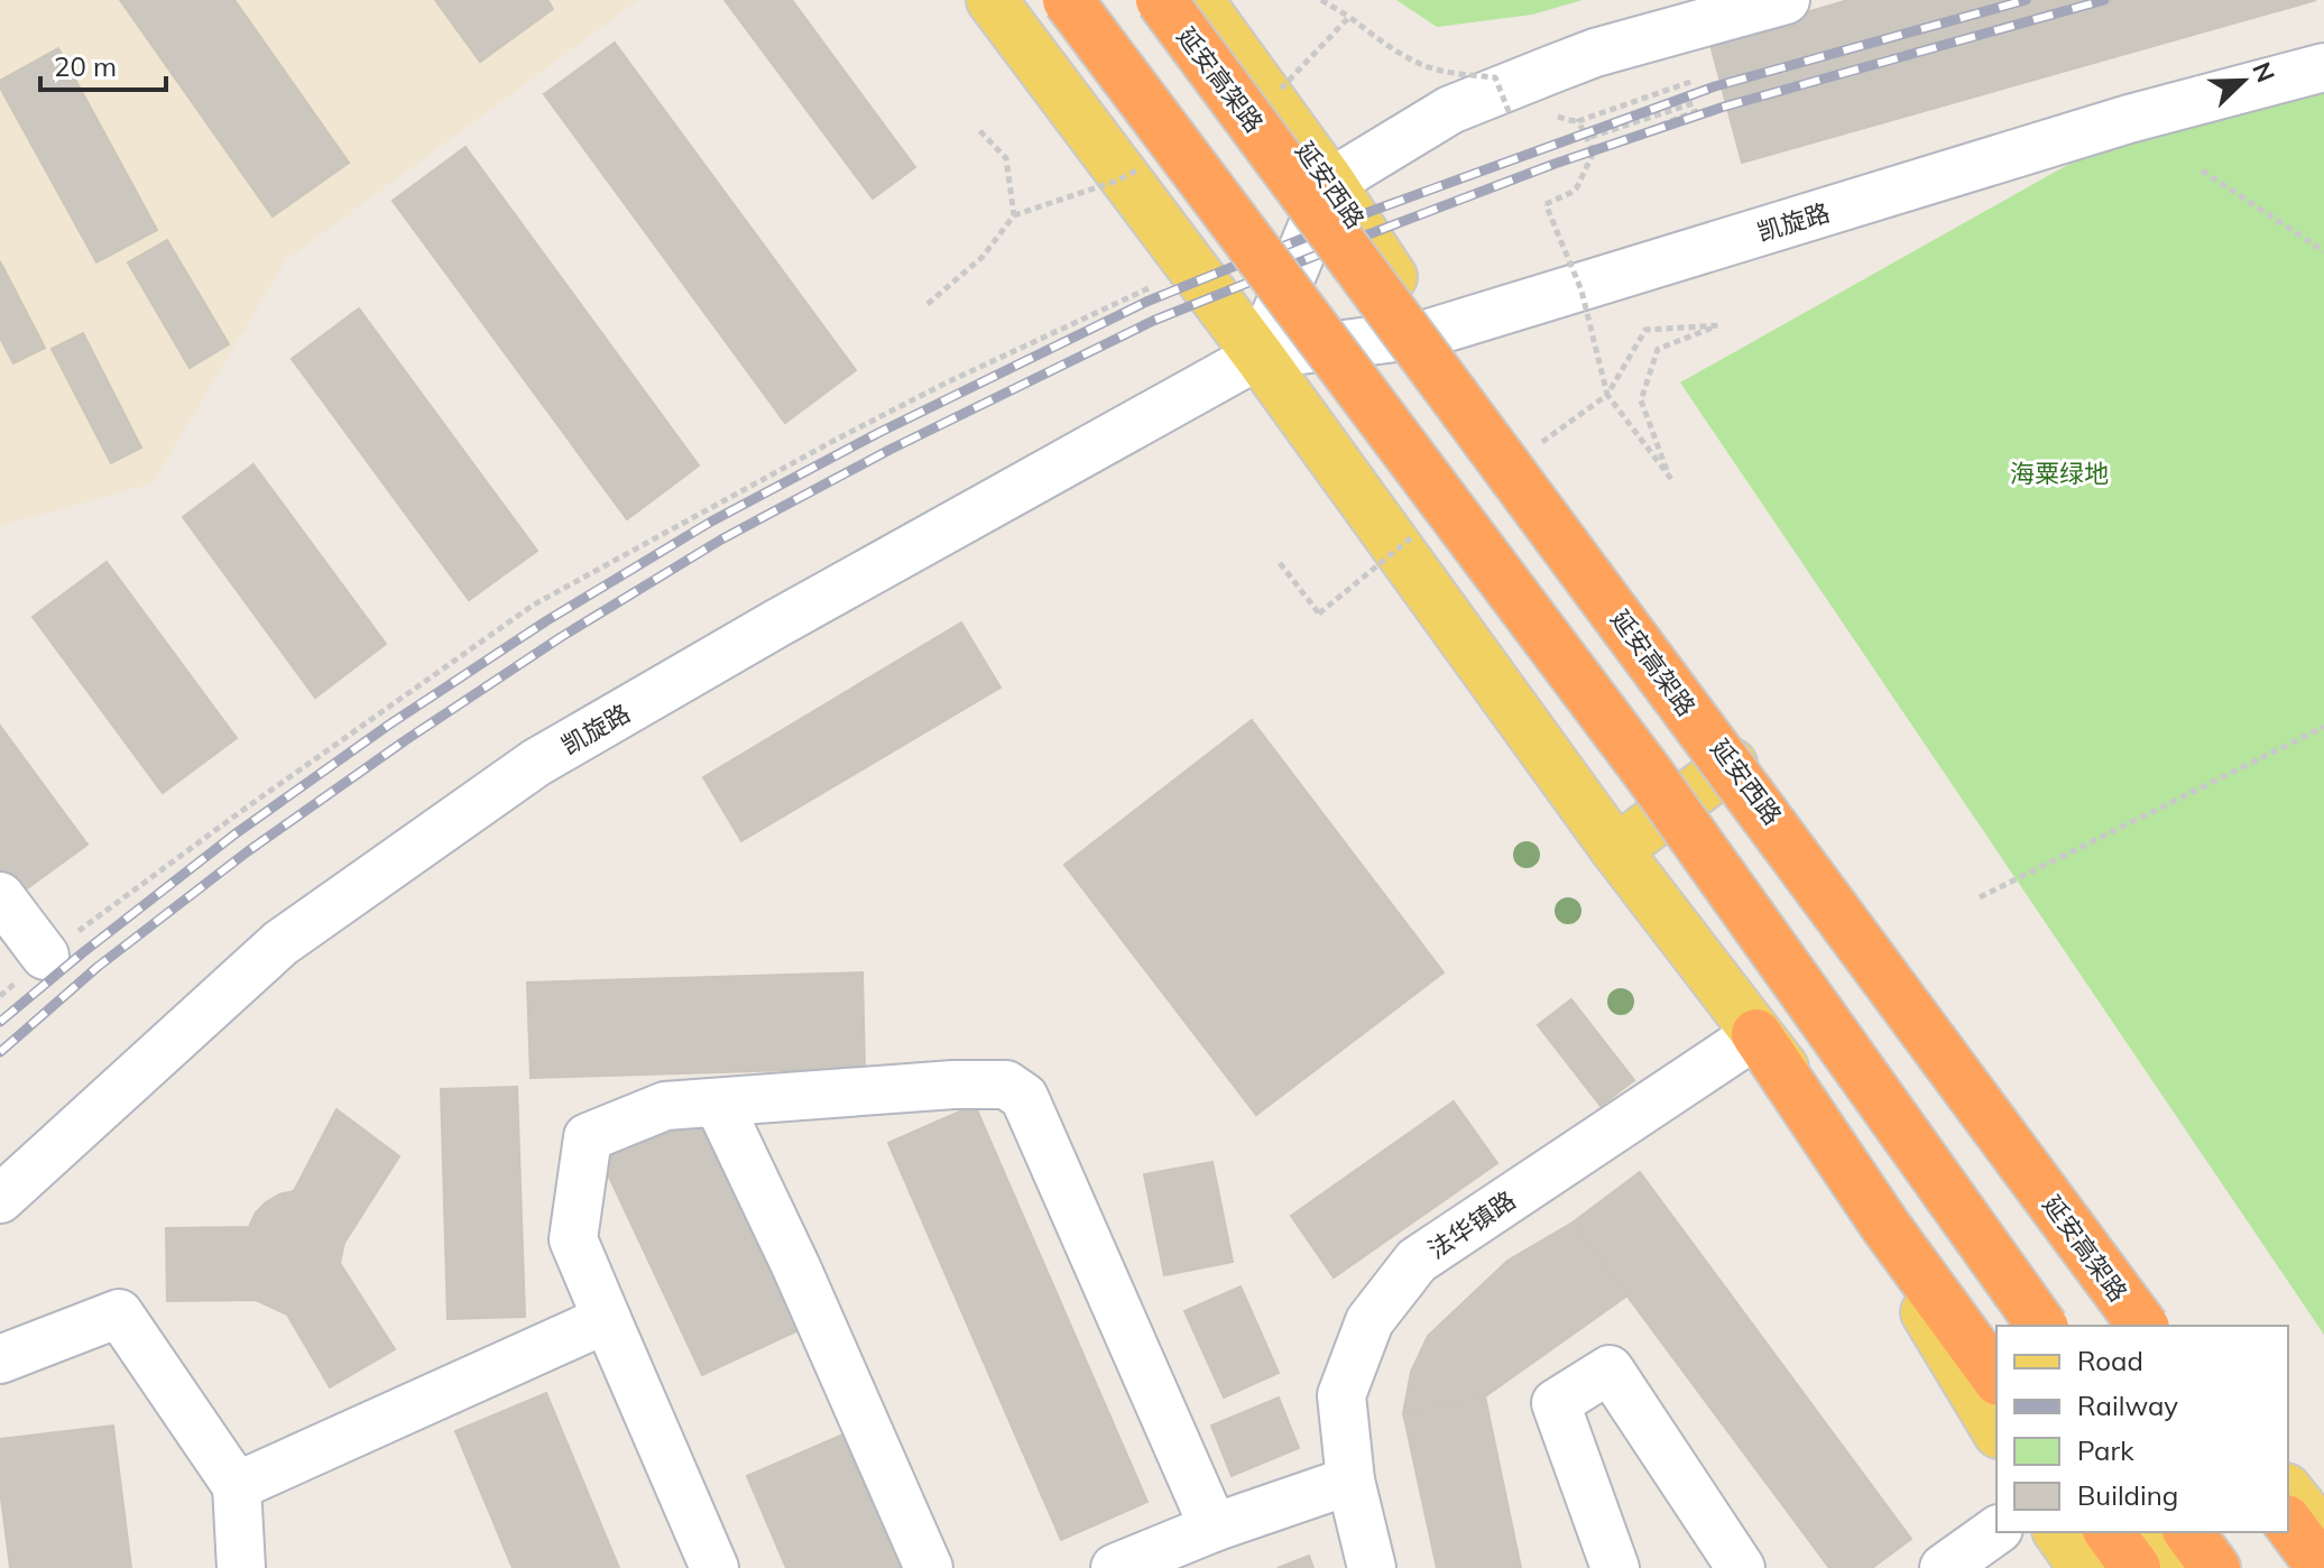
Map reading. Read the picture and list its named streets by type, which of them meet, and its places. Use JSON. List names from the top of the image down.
{
  "streets": {
    "highway": ["延安高架路"],
    "main road": ["延安西路"],
    "street": ["凯旋路", "法华镇路"]
  },
  "crossings": [
    ["延安西路", "凯旋路"]
  ],
  "parks": ["海粟绿地"],
  "legend": [
    "Road",
    "Railway",
    "Park",
    "Building"
  ],
  "scale_bar": "20 m",
  "north": "top right"
}
